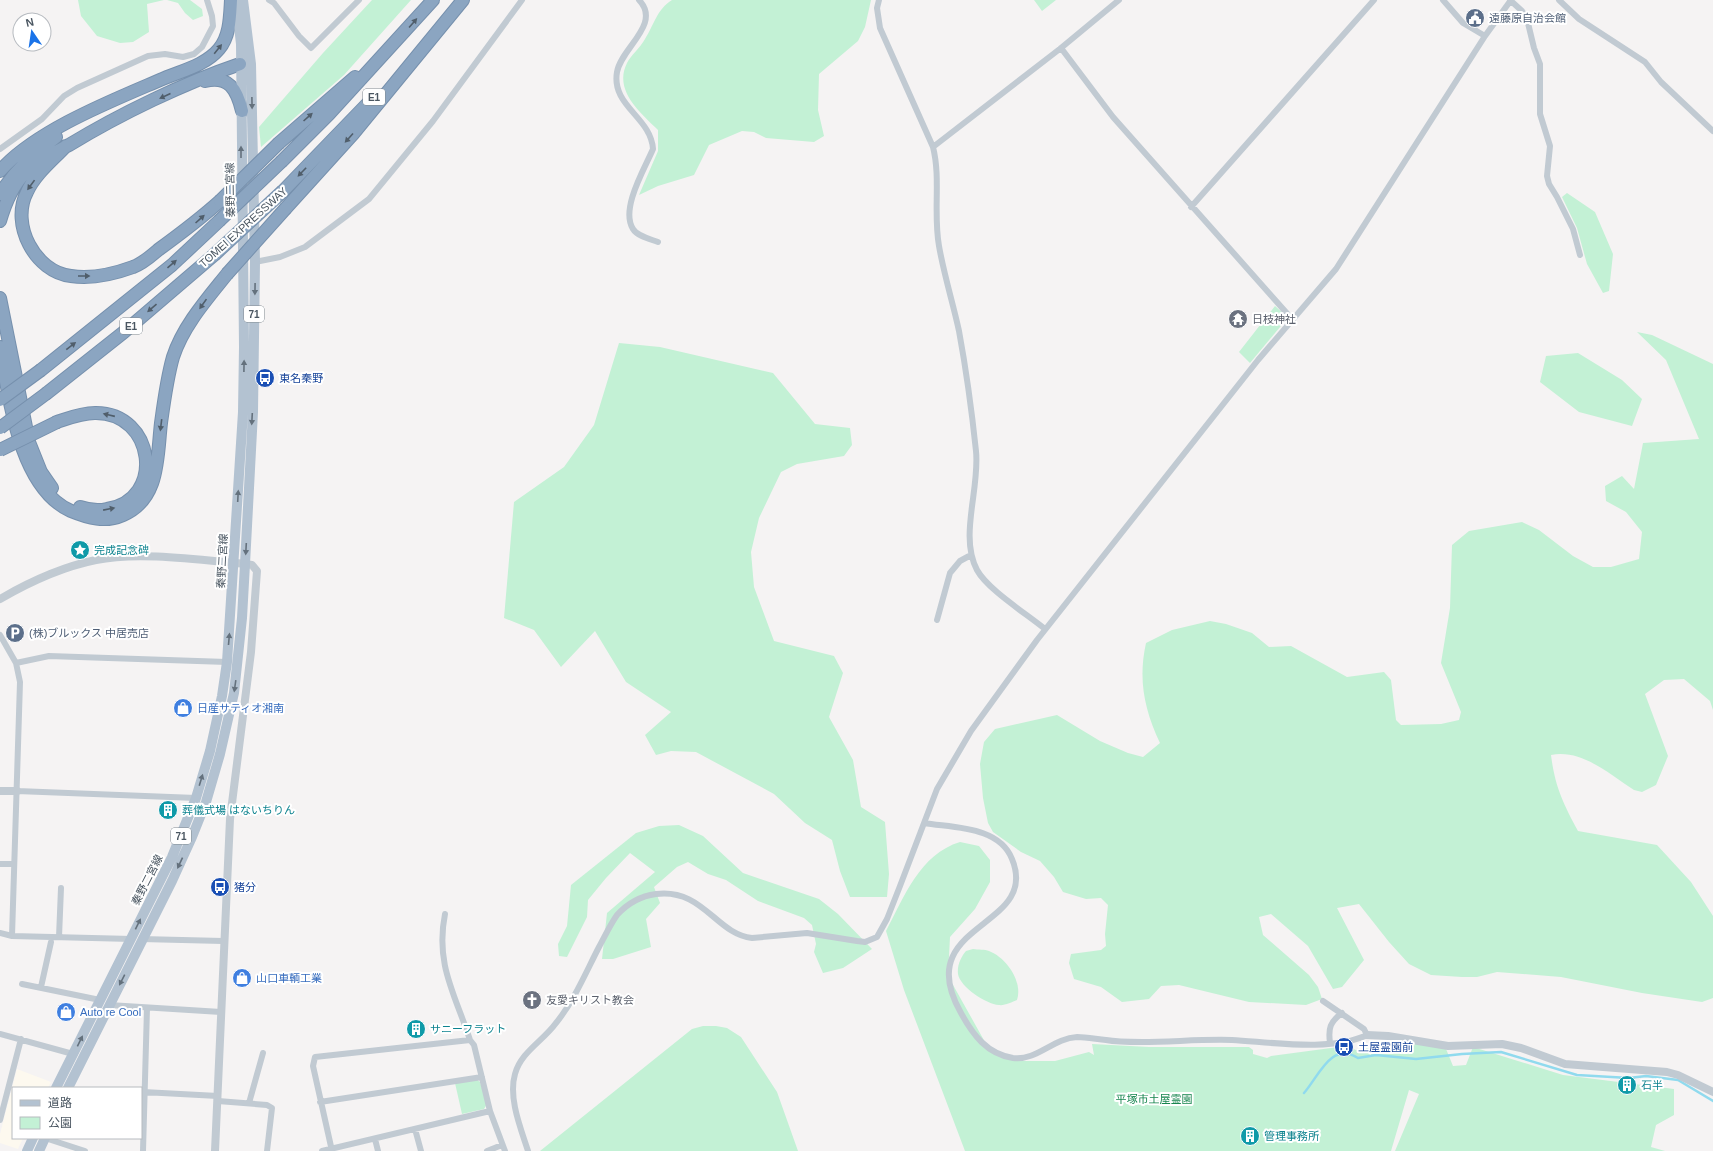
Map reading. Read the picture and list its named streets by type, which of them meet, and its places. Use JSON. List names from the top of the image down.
{
  "streets": {
    "highway": ["E1", "TOMEI EXPRESSWAY"],
    "main road": ["秦野二宮線", "71"]
  },
  "parks": ["平塚市土屋霊園"],
  "places": {
    "public building": ["遠藤原自治会館"],
    "temple": ["日枝神社"],
    "bus stop": ["東名秦野", "猪分", "土屋霊園前"],
    "place": ["完成記念碑"],
    "parking": ["(株)ブルックス 中居売店"],
    "shop": ["日産サティオ湘南", "山口車輌工業", "Auto re Cool"],
    "building": [
      "葬儀式場 はないちりん",
      "サニーフラット",
      "石半",
      "管理事務所"
    ],
    "church": ["友愛キリスト教会"]
  },
  "legend": ["道路", "公園"],
  "north": "top"
}
